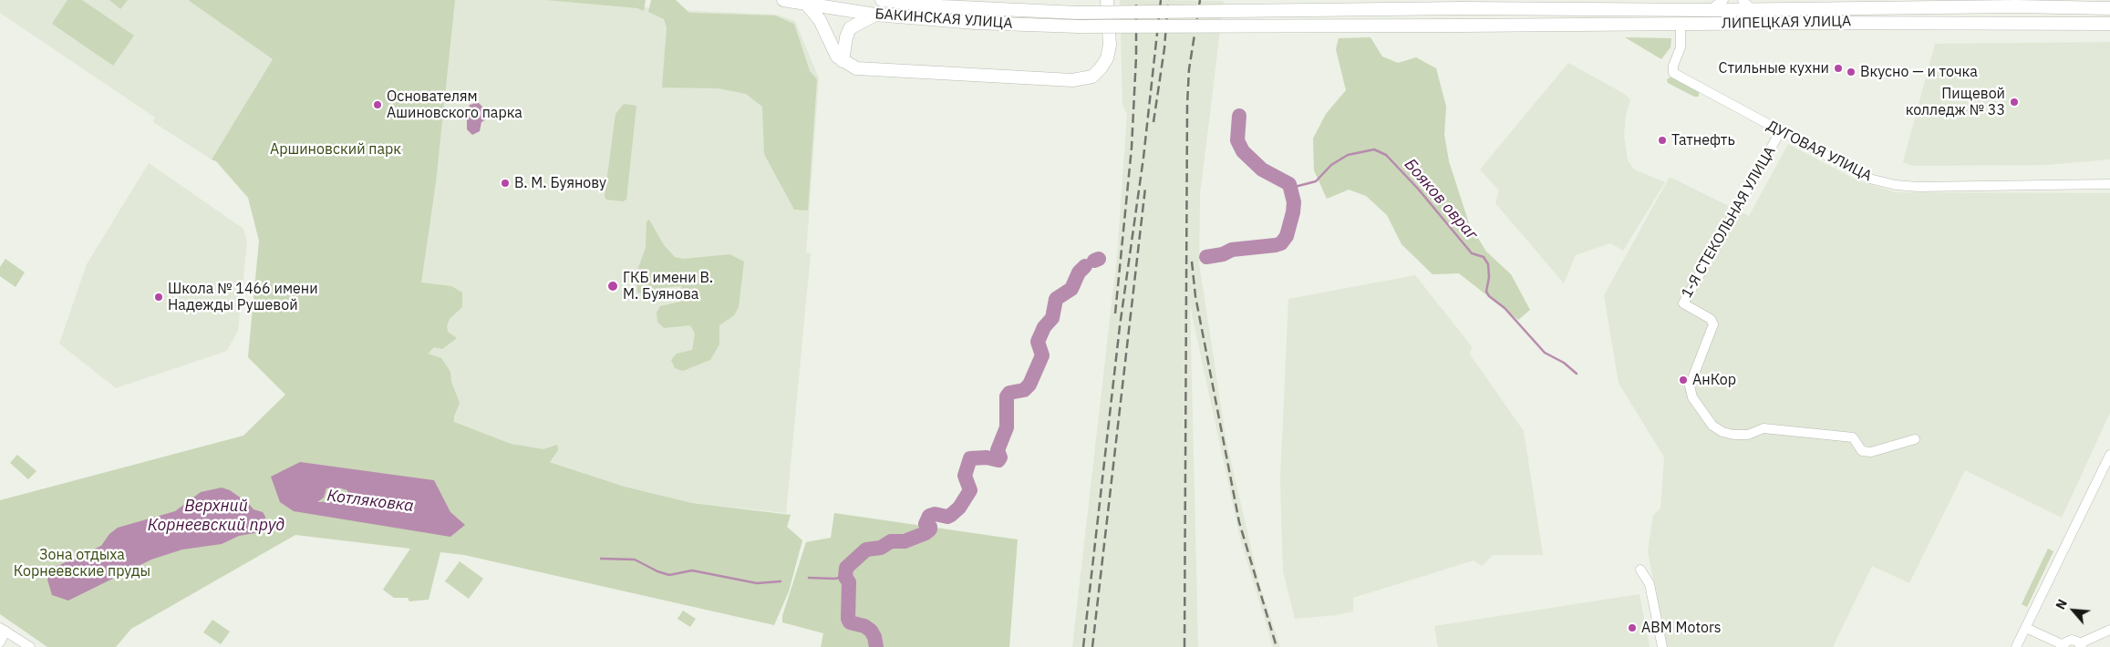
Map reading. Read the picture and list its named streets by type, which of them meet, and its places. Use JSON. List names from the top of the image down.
{
  "streets": {
    "main road": ["БАКИНСКАЯ УЛИЦА", "ЛИПЕЦКАЯ УЛИЦА"],
    "street": ["ДУГОВАЯ УЛИЦА", "1-Я СТЕКОЛЬНАЯ УЛИЦА"]
  },
  "crossings": [
    ["БАКИНСКАЯ УЛИЦА", "ЛИПЕЦКАЯ УЛИЦА"],
    ["ЛИПЕЦКАЯ УЛИЦА", "ДУГОВАЯ УЛИЦА"],
    ["ДУГОВАЯ УЛИЦА", "1-Я СТЕКОЛЬНАЯ УЛИЦА"]
  ],
  "water": ["Бояков овраг", "Котляковка", "Верхний Корнеевский пруд"],
  "parks": ["Аршиновский парк", "Зона отдыха Корнеевские пруды"],
  "places": [
    "Стильные кухни",
    "Вкусно — и точка",
    "Пищевой колледж № 33",
    "Основателям Ашиновского парка",
    "Татнефть",
    "В. М. Буянову",
    "ГКБ имени В. М. Буянова",
    "Школа № 1466 имени Надежды Рушевой",
    "АнКор",
    "ABM Motors"
  ],
  "north": "top left"
}
